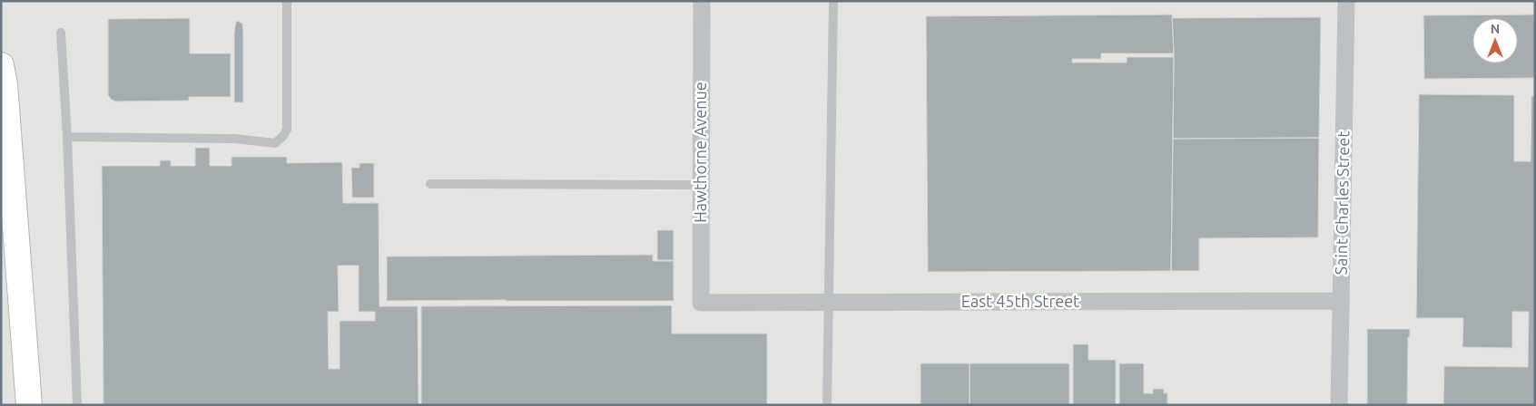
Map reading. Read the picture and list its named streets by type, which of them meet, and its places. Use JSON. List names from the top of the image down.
{
  "streets": {
    "street": ["Hawthorne Avenue", "Saint Charles Street", "East 45th Street"]
  },
  "crossings": [
    ["Hawthorne Avenue", "East 45th Street"],
    ["Saint Charles Street", "East 45th Street"]
  ],
  "north": "top"
}
